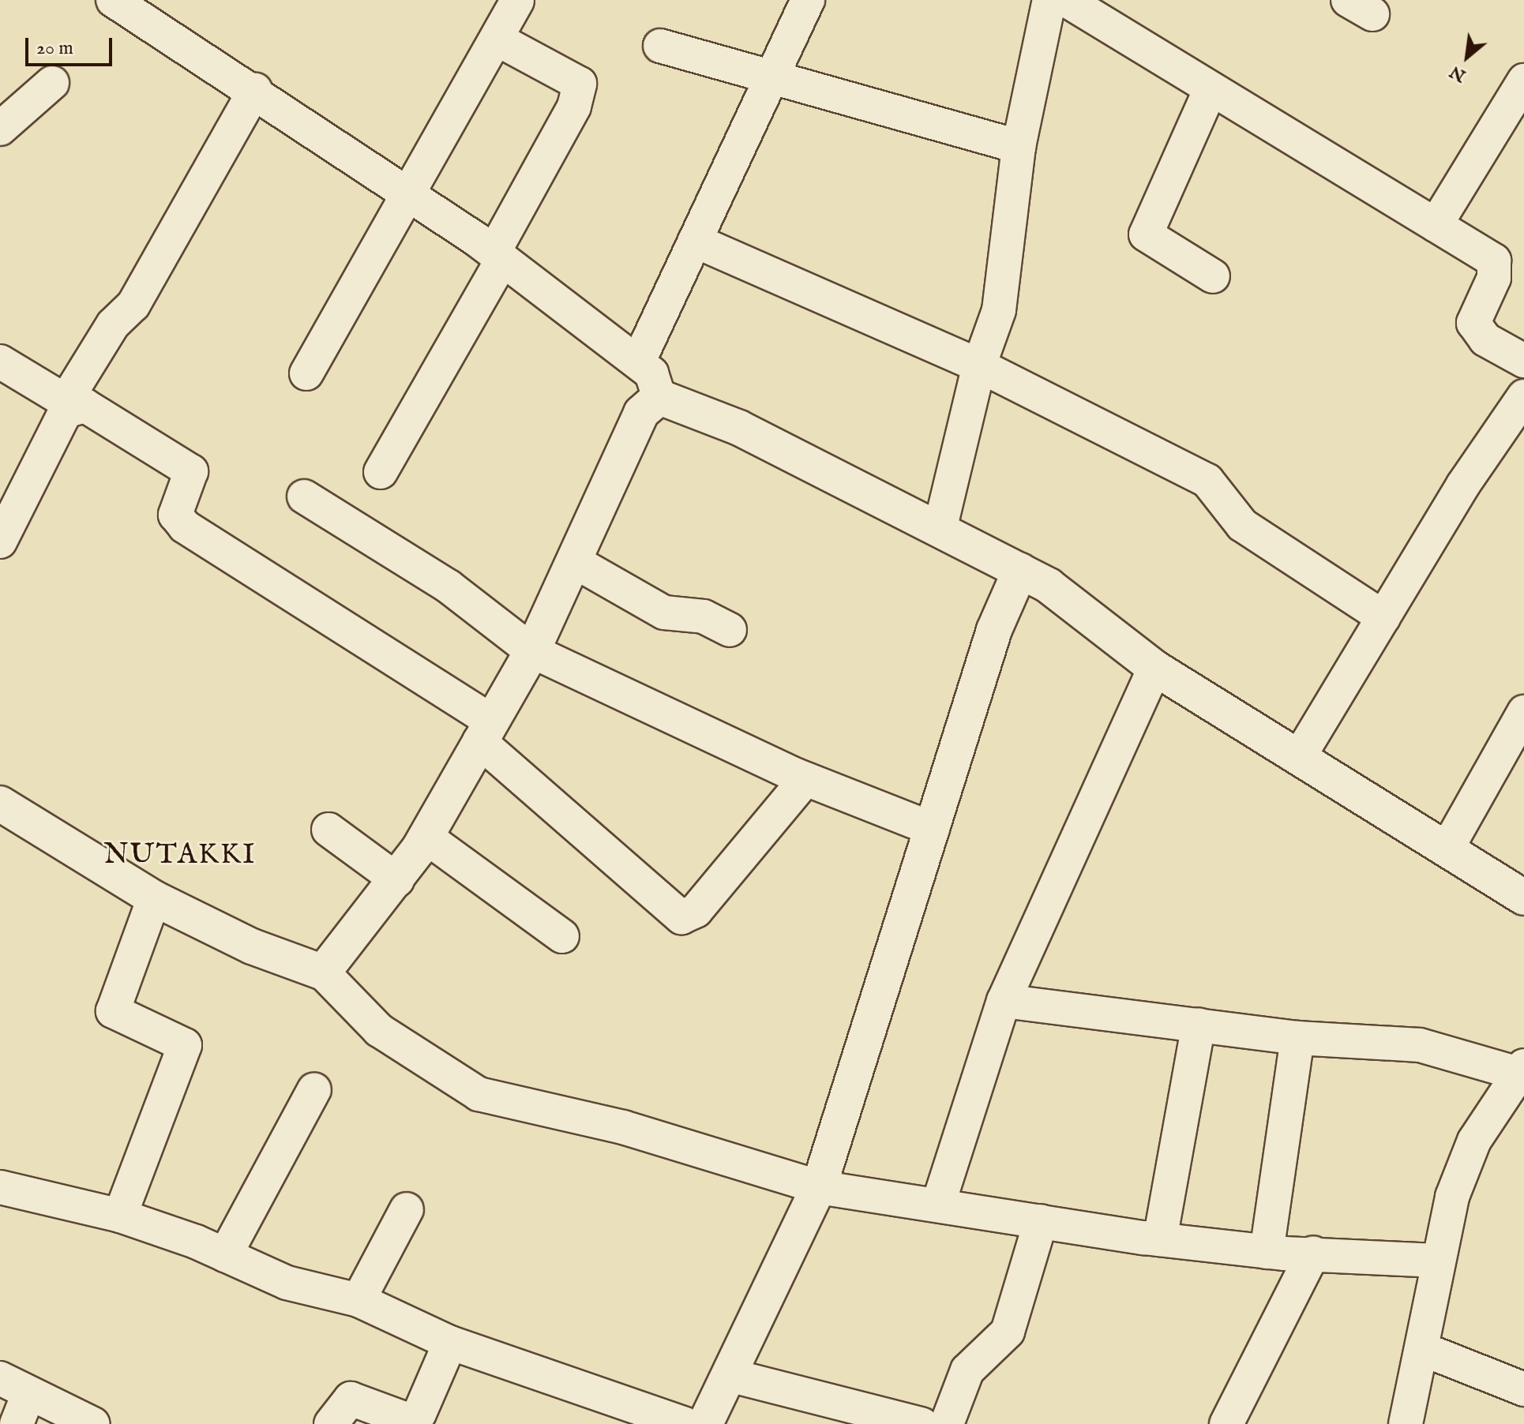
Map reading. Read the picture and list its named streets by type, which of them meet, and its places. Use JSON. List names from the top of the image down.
{
  "districts": ["NUTAKKI"],
  "scale_bar": "20 m",
  "north": "bottom left"
}
